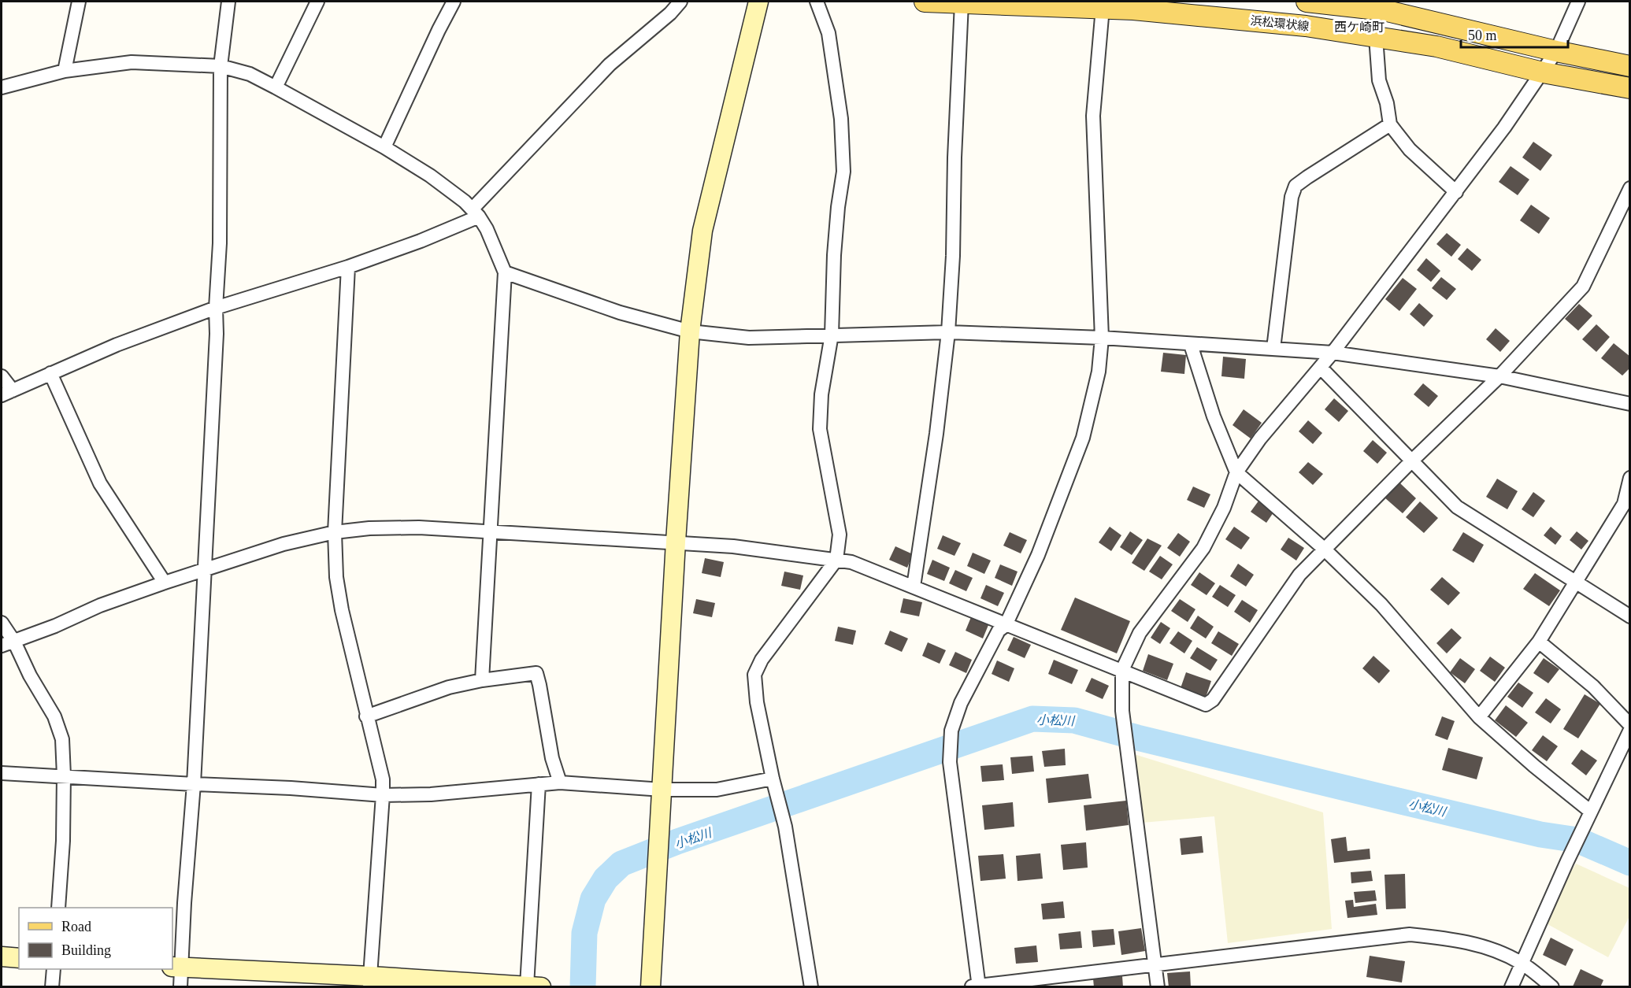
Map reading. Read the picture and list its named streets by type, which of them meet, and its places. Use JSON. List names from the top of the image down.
{
  "streets": {
    "main road": ["浜松環状線"]
  },
  "districts": ["西ケ崎町"],
  "water": ["小松川"],
  "legend": ["Road", "Building"],
  "scale_bar": "50 m"
}
